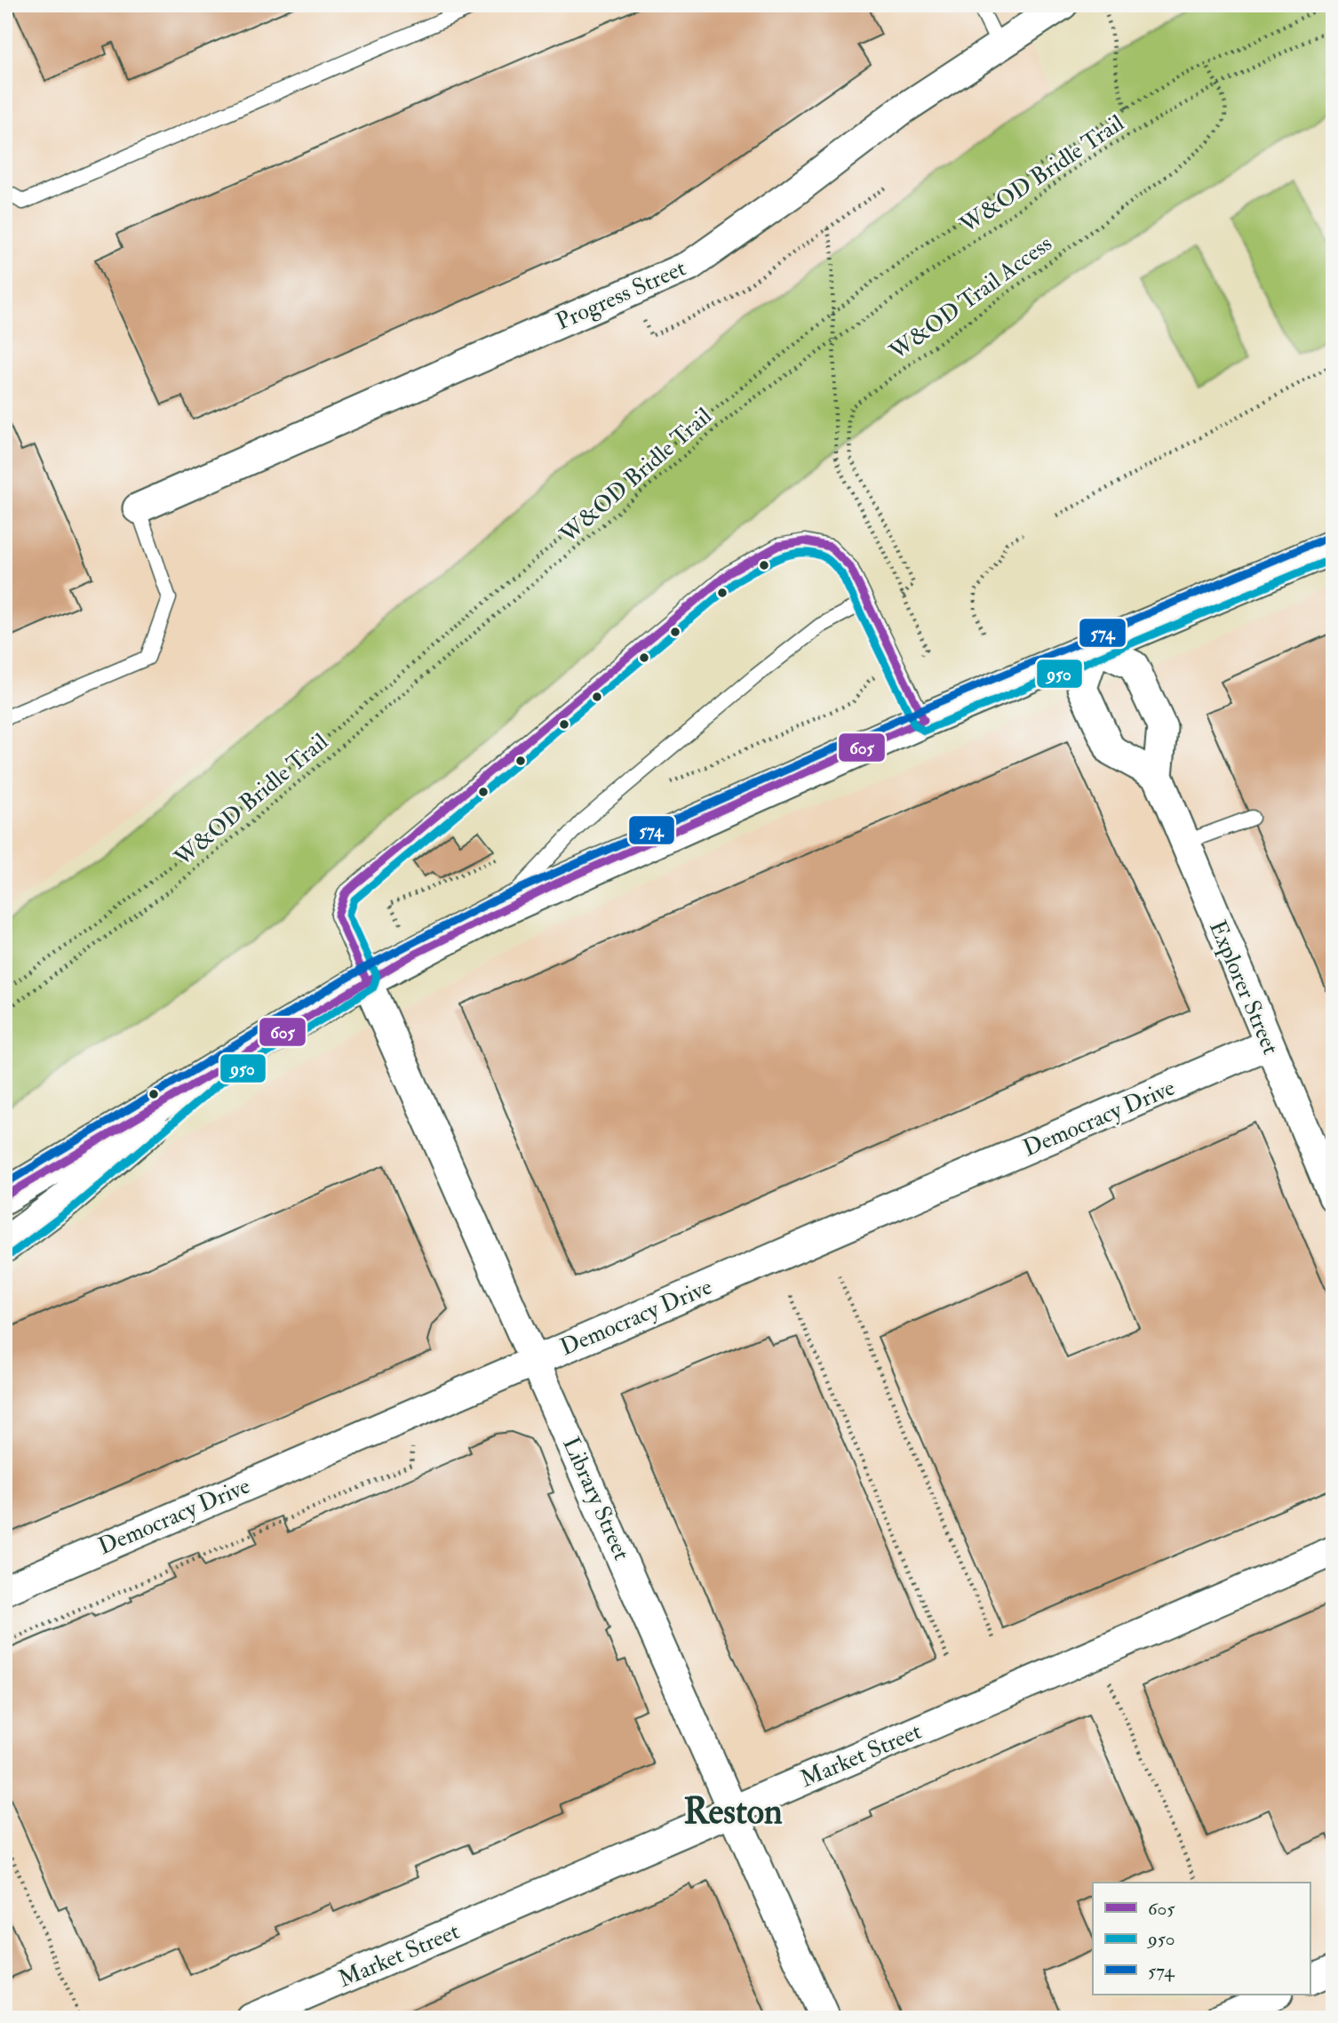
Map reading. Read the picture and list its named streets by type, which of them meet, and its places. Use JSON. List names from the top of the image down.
{
  "streets": {
    "street": [
      "Progress Street",
      "Explorer Street",
      "Democracy Drive",
      "Library Street",
      "Market Street"
    ],
    "path": ["W&OD Bridle Trail", "W&OD Trail Access"]
  },
  "crossings": [
    ["W&OD Bridle Trail", "W&OD Trail Access"],
    ["Explorer Street", "Democracy Drive"],
    ["Democracy Drive", "Library Street"],
    ["Library Street", "Market Street"]
  ],
  "districts": ["Reston"],
  "lines": ["transit line 574", "transit line 605", "transit line 950"],
  "legend": ["605", "950", "574"]
}
